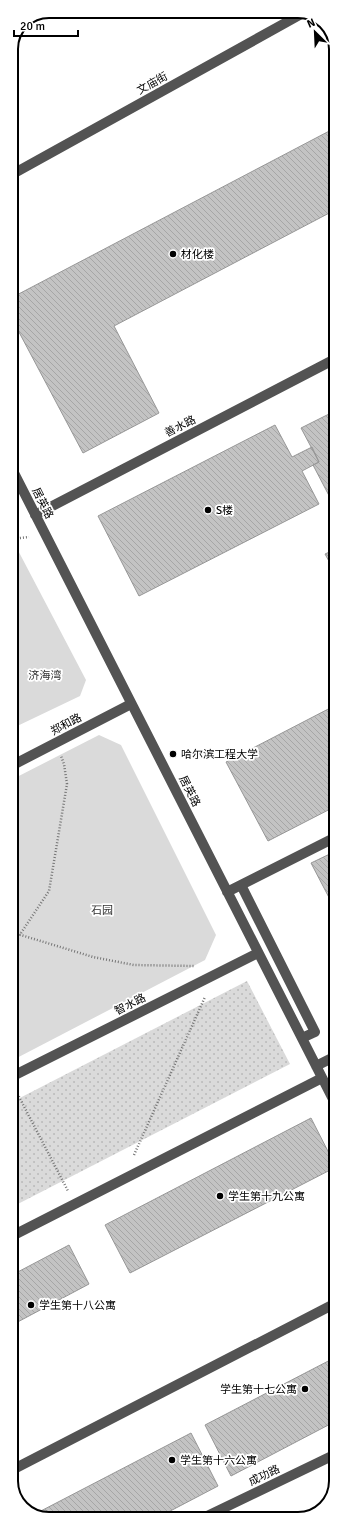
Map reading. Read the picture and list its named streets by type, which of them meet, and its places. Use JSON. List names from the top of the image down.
{
  "streets": {
    "street": [
      "文庙街",
      "善水路",
      "居英路",
      "郑和路",
      "智水路",
      "成功路"
    ]
  },
  "crossings": [
    ["善水路", "居英路"],
    ["居英路", "郑和路"],
    ["居英路", "智水路"]
  ],
  "parks": ["济海湾", "石园"],
  "places": [
    "材化楼",
    "S楼",
    "哈尔滨工程大学",
    "学生第十九公寓",
    "学生第十八公寓",
    "学生第十七公寓",
    "学生第十六公寓"
  ],
  "scale_bar": "20 m",
  "north": "top left"
}
